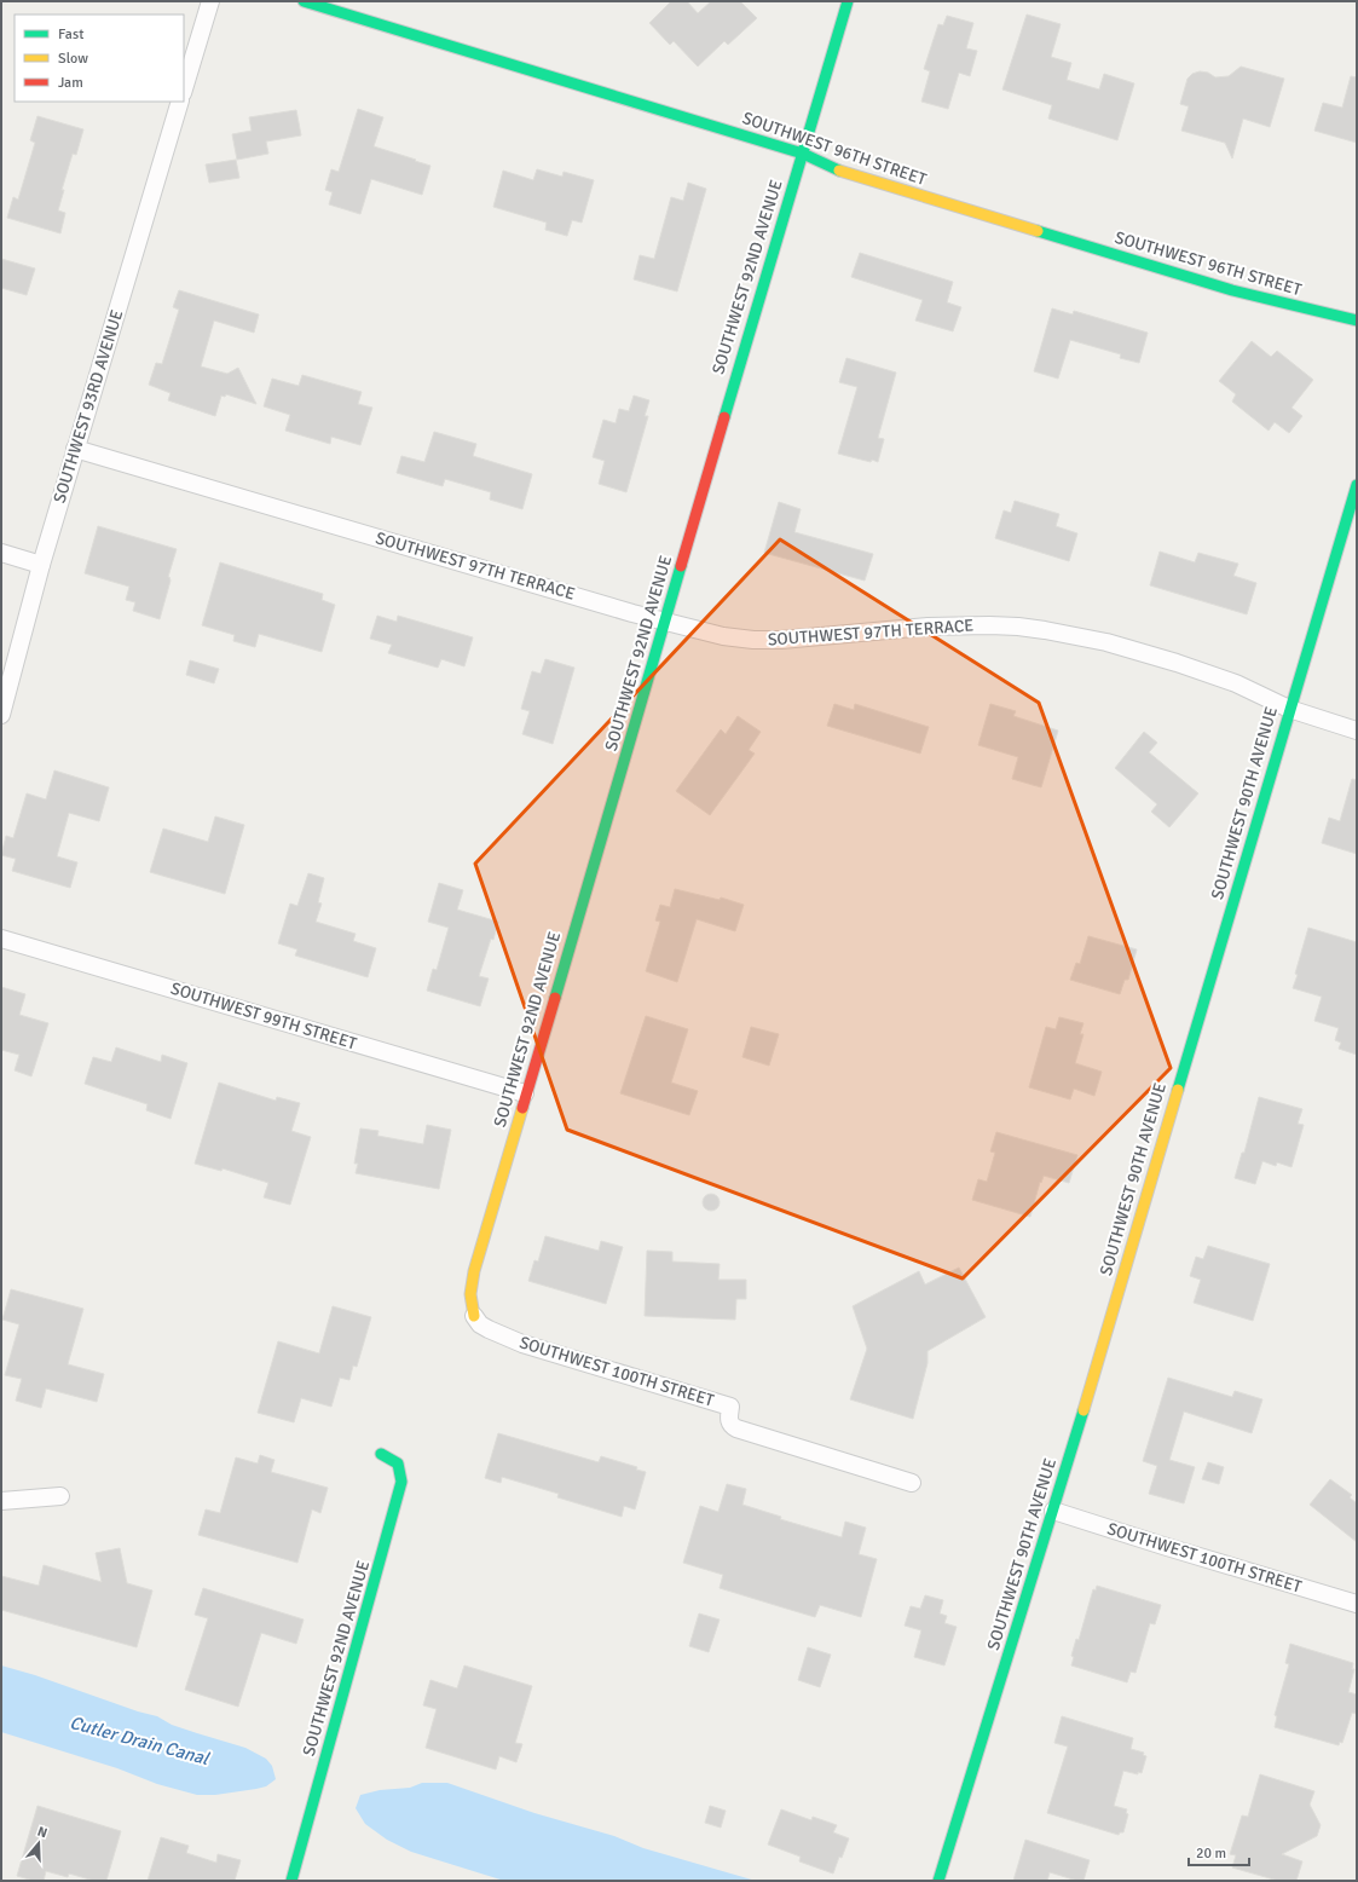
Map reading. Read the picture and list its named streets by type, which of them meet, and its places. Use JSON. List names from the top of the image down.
{
  "streets": {
    "street": [
      "SOUTHWEST 96TH STREET",
      "SOUTHWEST 92ND AVENUE",
      "SOUTHWEST 93RD AVENUE",
      "SOUTHWEST 97TH TERRACE",
      "SOUTHWEST 90TH AVENUE",
      "SOUTHWEST 99TH STREET",
      "SOUTHWEST 100TH STREET"
    ]
  },
  "crossings": [
    ["SOUTHWEST 96TH STREET", "SOUTHWEST 92ND AVENUE"],
    ["SOUTHWEST 92ND AVENUE", "SOUTHWEST 97TH TERRACE"],
    ["SOUTHWEST 92ND AVENUE", "SOUTHWEST 99TH STREET"],
    ["SOUTHWEST 92ND AVENUE", "SOUTHWEST 100TH STREET"],
    ["SOUTHWEST 93RD AVENUE", "SOUTHWEST 97TH TERRACE"],
    ["SOUTHWEST 97TH TERRACE", "SOUTHWEST 90TH AVENUE"],
    ["SOUTHWEST 90TH AVENUE", "SOUTHWEST 100TH STREET"]
  ],
  "water": ["Cutler Drain Canal"],
  "legend": ["Fast", "Slow", "Jam"],
  "scale_bar": "20 m",
  "north": "top"
}
